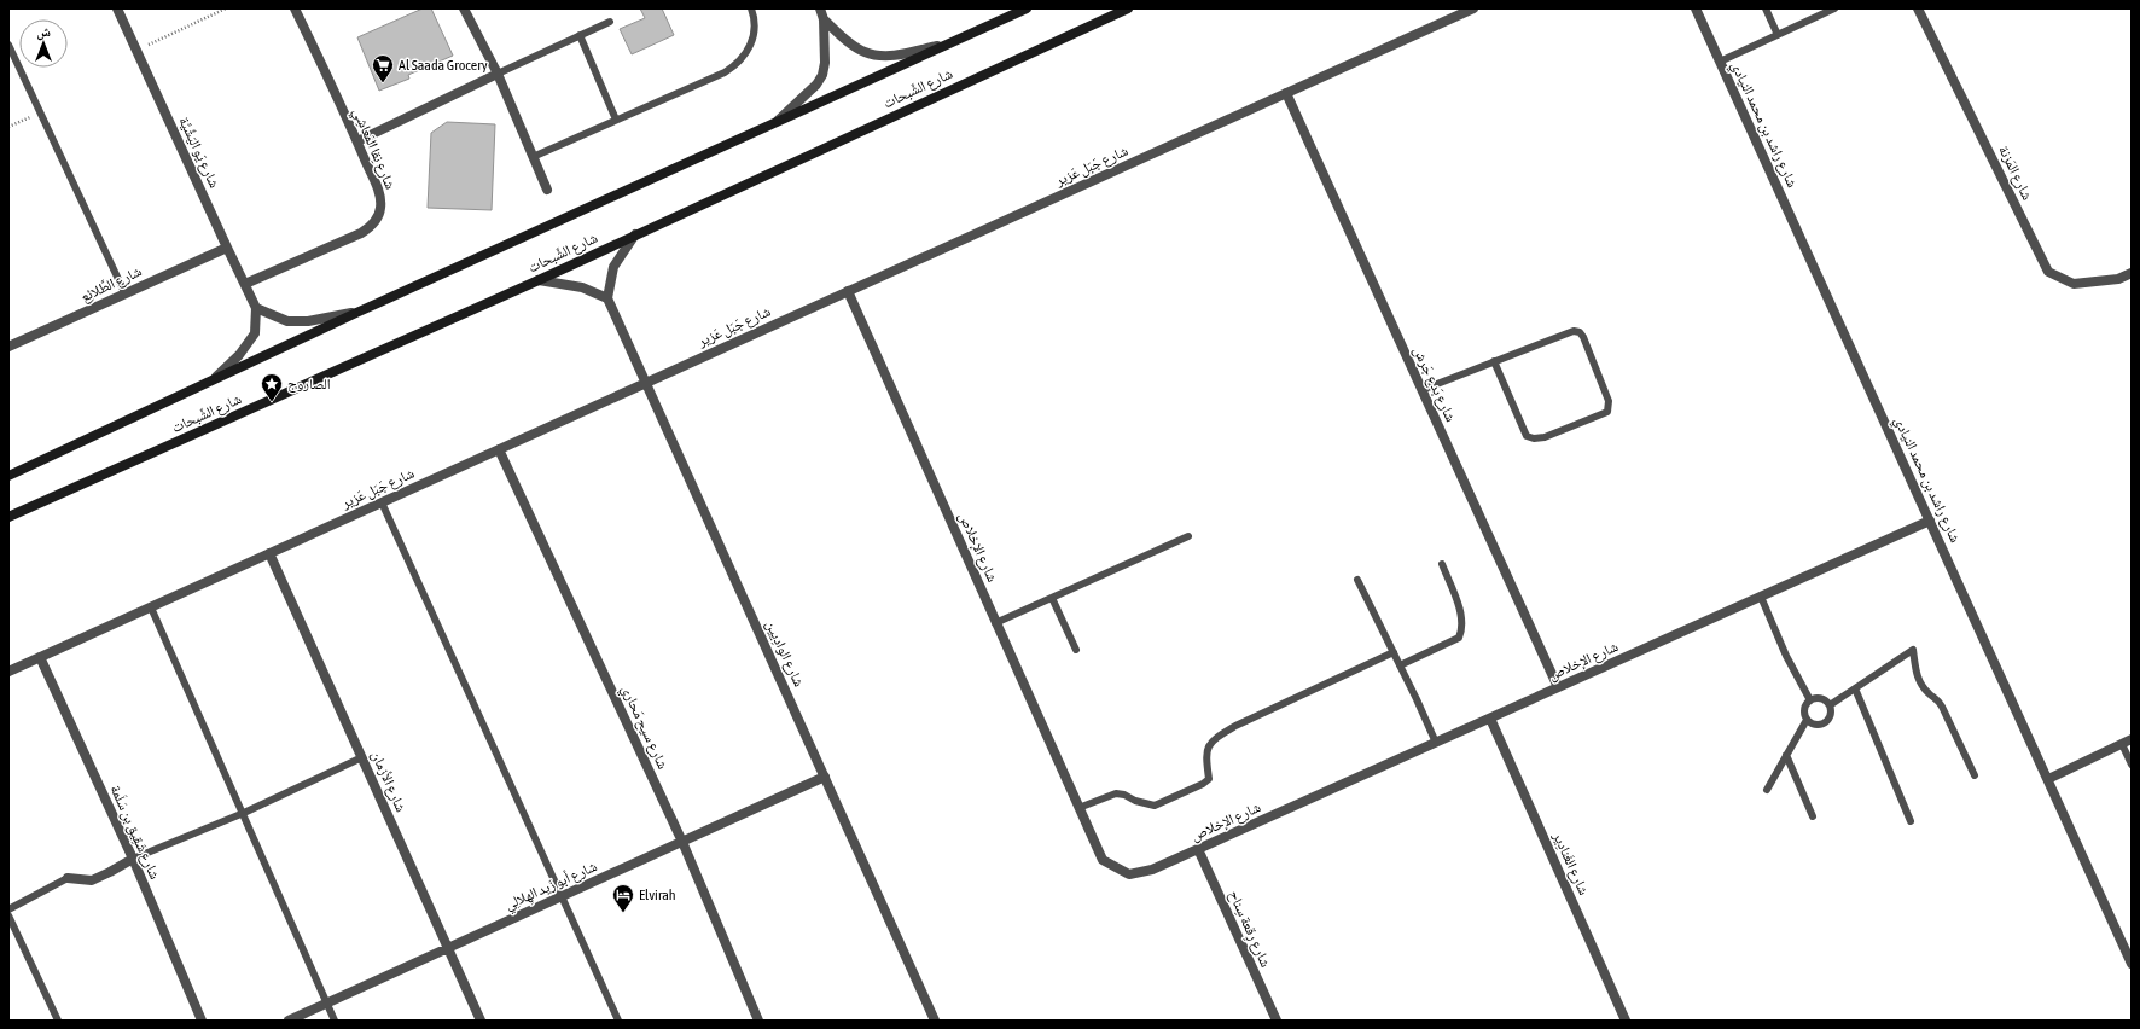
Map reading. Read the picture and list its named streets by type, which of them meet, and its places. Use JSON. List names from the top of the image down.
{
  "streets": {
    "street": [
      "شارع الشَّبحات",
      "شارع راشد بن محمد النيادي",
      "شارع نِقا المَعاشِي",
      "شارع يَو اليَشِّيَّة",
      "شارع جَبَل عَزير",
      "شارع المَزنة",
      "شارع الطَّلائِع",
      "شارع بَدع جَرش",
      "شارع الإخلاص",
      "شارع الوادِيين",
      "شارع سيح مَحاري",
      "شارع الأزمان",
      "شارع شَقِيق بن سَلَمة",
      "شارع الغَنادِير",
      "شارع أبو زَيد الهِلالِي",
      "شارع رِقعة سِناح"
    ]
  },
  "crossings": [
    ["شارع الشَّبحات", "شارع يَو اليَشِّيَّة"],
    ["شارع راشد بن محمد النيادي", "شارع الإخلاص"],
    ["شارع نِقا المَعاشِي", "شارع يَو اليَشِّيَّة"],
    ["شارع يَو اليَشِّيَّة", "شارع الطَّلائِع"],
    ["شارع جَبَل عَزير", "شارع بَدع جَرش"],
    ["شارع جَبَل عَزير", "شارع الإخلاص"],
    ["شارع جَبَل عَزير", "شارع الوادِيين"],
    ["شارع جَبَل عَزير", "شارع سيح مَحاري"],
    ["شارع جَبَل عَزير", "شارع الأزمان"],
    ["شارع جَبَل عَزير", "شارع شَقِيق بن سَلَمة"],
    ["شارع بَدع جَرش", "شارع الإخلاص"],
    ["شارع الإخلاص", "شارع الغَنادِير"],
    ["شارع الإخلاص", "شارع رِقعة سِناح"],
    ["شارع الوادِيين", "شارع أبو زَيد الهِلالِي"],
    ["شارع سيح مَحاري", "شارع أبو زَيد الهِلالِي"],
    ["شارع الأزمان", "شارع أبو زَيد الهِلالِي"]
  ],
  "places": {
    "supermarket": ["Al Saada Grocery"],
    "place": ["الصاروج"],
    "hotel": ["Elvirah"]
  },
  "north": "top"
}
